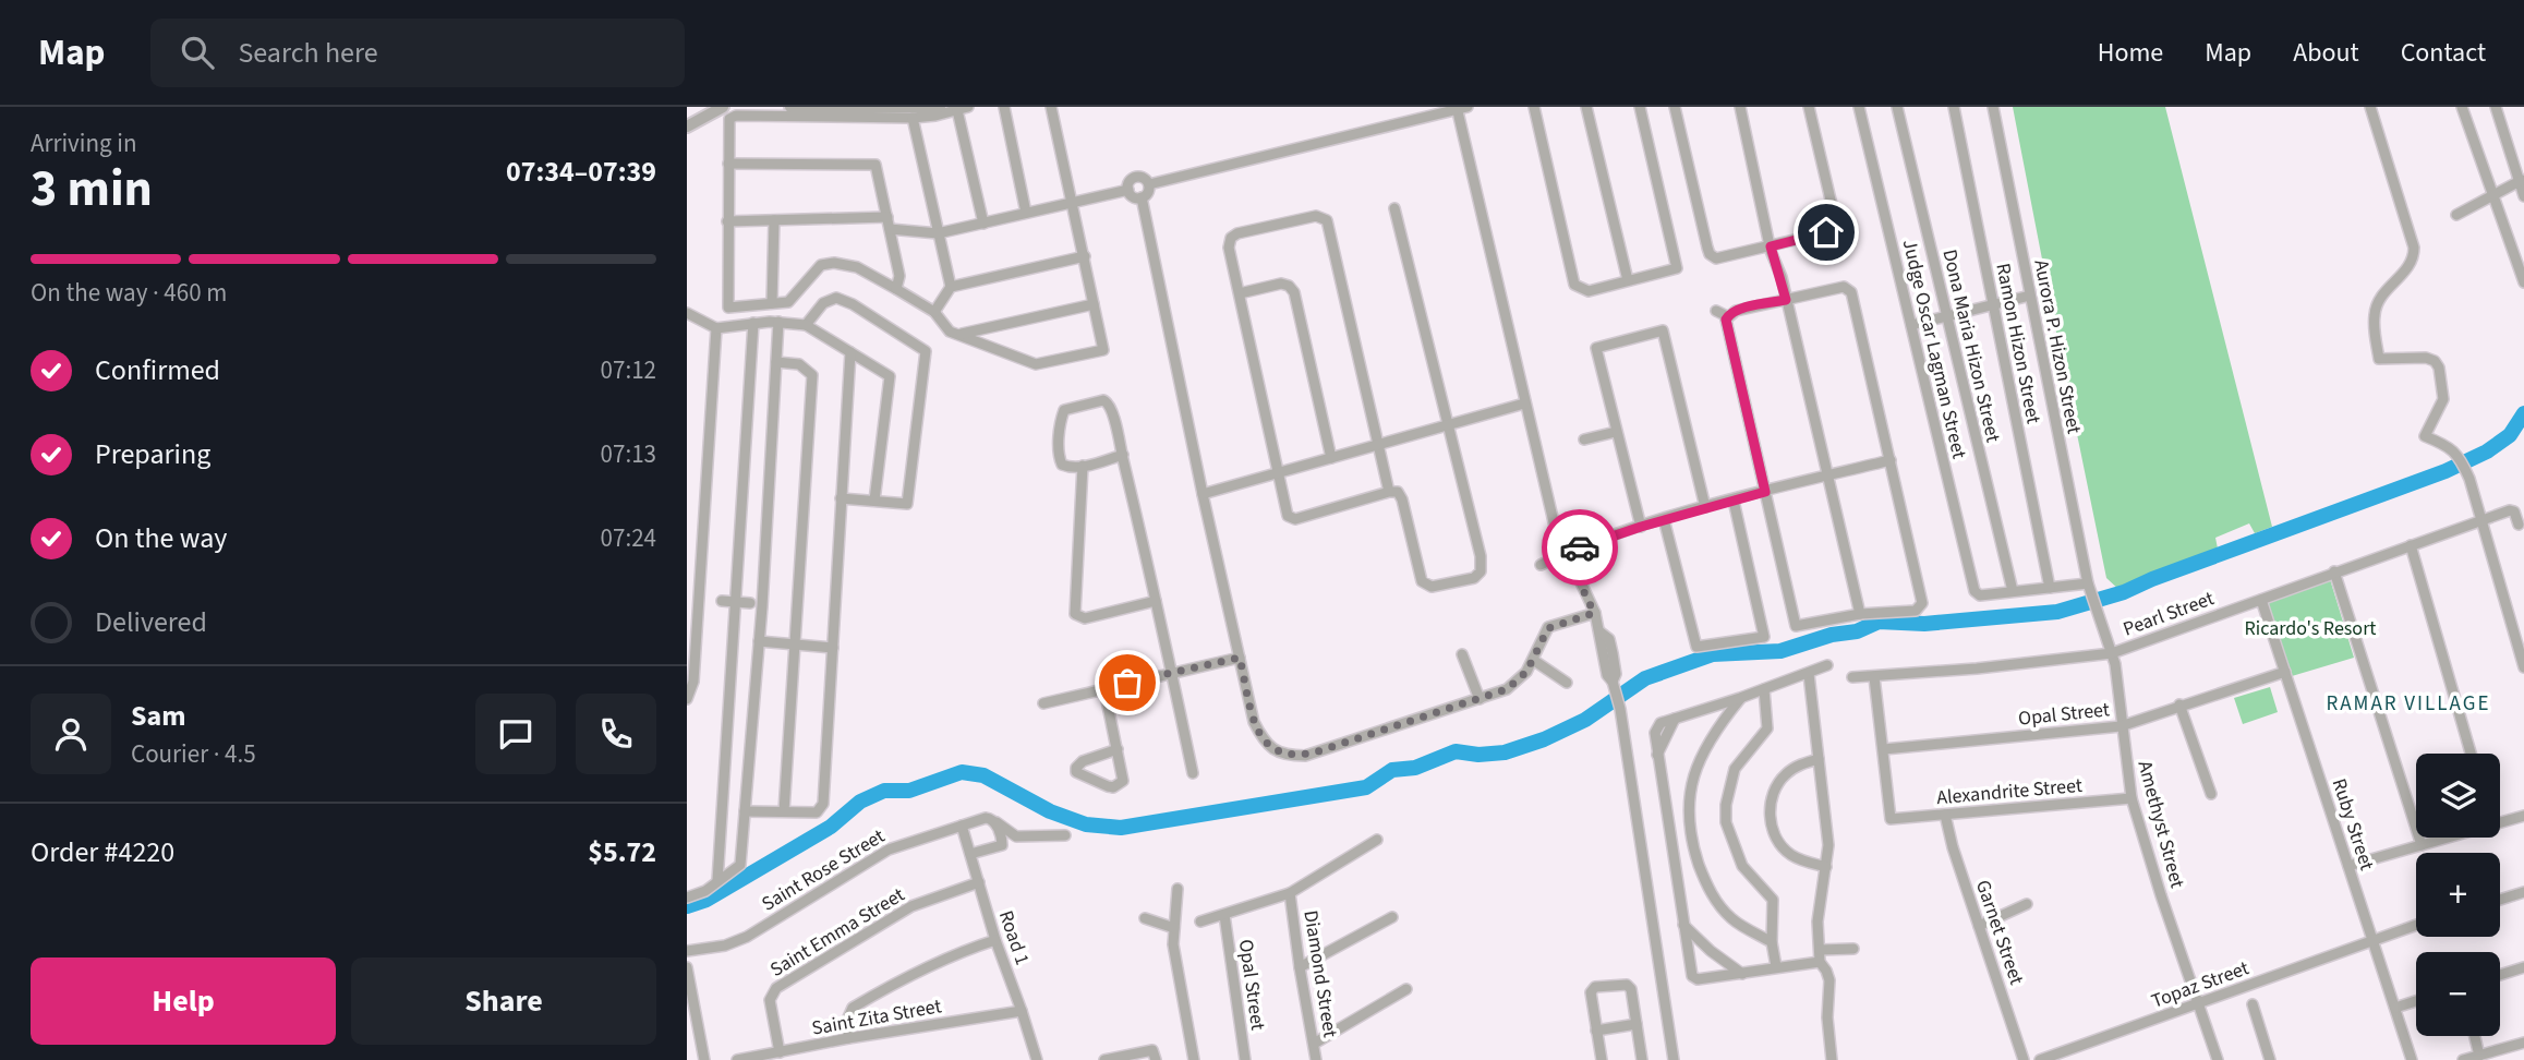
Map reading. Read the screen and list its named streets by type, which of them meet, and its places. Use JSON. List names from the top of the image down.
{
  "streets": {
    "street": [
      "Ramon Hizon Street",
      "Dona Maria Hizon Street",
      "Aurora P. Hizon Street",
      "Judge Oscar Lagman Street",
      "Pearl Street",
      "Opal Street",
      "Alexandrite Street",
      "Amethyst Street",
      "Ruby Street",
      "Saint Rose Street",
      "Saint Emma Street",
      "Garnet Street",
      "Road 1",
      "Diamond Street",
      "Topaz Street",
      "Saint Zita Street"
    ]
  },
  "crossings": [
    ["Dona Maria Hizon Street", "Judge Oscar Lagman Street"],
    ["Aurora P. Hizon Street", "Amethyst Street"],
    ["Pearl Street", "Amethyst Street"],
    ["Pearl Street", "Ruby Street"],
    ["Opal Street", "Alexandrite Street"],
    ["Opal Street", "Amethyst Street"],
    ["Opal Street", "Ruby Street"],
    ["Alexandrite Street", "Amethyst Street"],
    ["Alexandrite Street", "Garnet Street"],
    ["Amethyst Street", "Topaz Street"],
    ["Ruby Street", "Topaz Street"],
    ["Saint Rose Street", "Road 1"],
    ["Saint Emma Street", "Road 1"],
    ["Saint Emma Street", "Saint Zita Street"],
    ["Road 1", "Saint Zita Street"]
  ],
  "districts": ["RAMAR VILLAGE"],
  "parks": ["Ricardo's Resort"],
  "page": {
    "header": "Map",
    "search": "Search here",
    "nav": [
      "Home",
      "Map",
      "About",
      "Contact"
    ],
    "heading": ["3 min", "Arriving in", "07:34–07:39"],
    "panel": [
      "Sam",
      "Courier · 4.5",
      "Order #4220",
      "$5.72"
    ],
    "bar": "On the way · 460 m",
    "list": [
      ["Confirmed", "07:12"],
      ["Preparing", "07:13"],
      ["On the way", "07:24"],
      "Delivered"
    ],
    "map_buttons": ["+", "−"],
    "buttons": ["Help", "Share"]
  }
}
